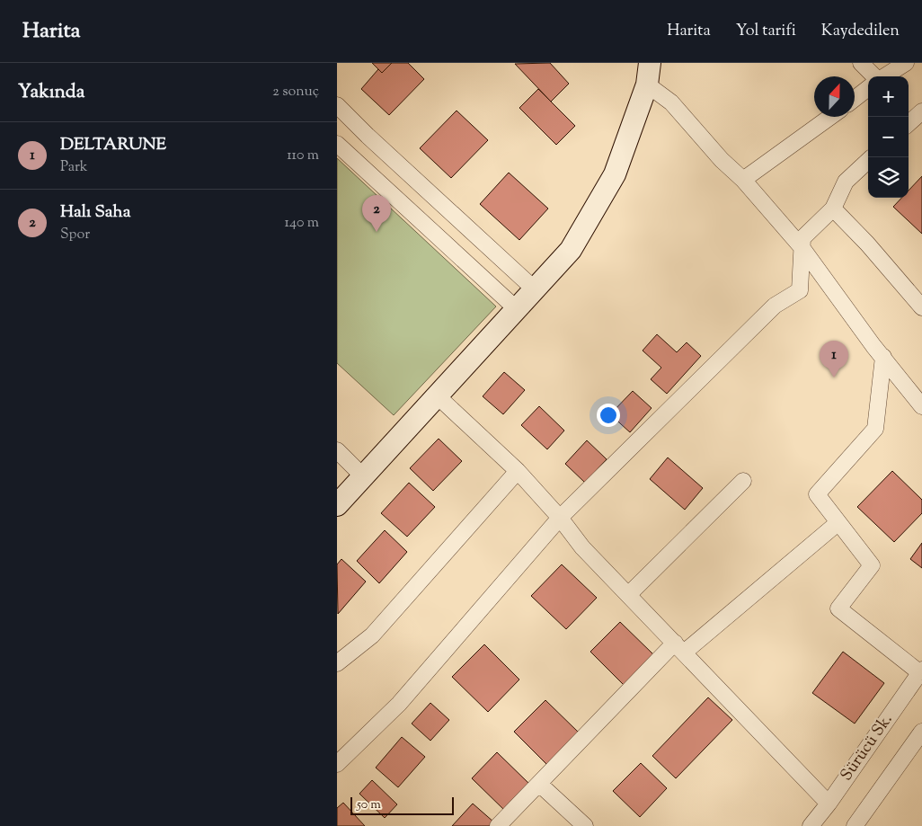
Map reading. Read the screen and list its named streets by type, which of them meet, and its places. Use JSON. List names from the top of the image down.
{
  "streets": {
    "street": ["Sürücü Sk."]
  },
  "scale_bar": "50 m",
  "north": "top",
  "page": {
    "header": "Harita",
    "nav": ["Harita", "Yol tarifi", "Kaydedilen"],
    "heading": ["Yakında", "2 sonuç"],
    "map_buttons": ["+", "−"],
    "list": [
      {
        "mark": "1",
        "name": "DELTARUNE",
        "note": "Park",
        "value": "110 m"
      },
      {
        "mark": "2",
        "name": "Halı Saha",
        "note": "Spor",
        "value": "140 m"
      }
    ],
    "pins": ["2", "1"],
    "scale": "50 m"
  }
}
